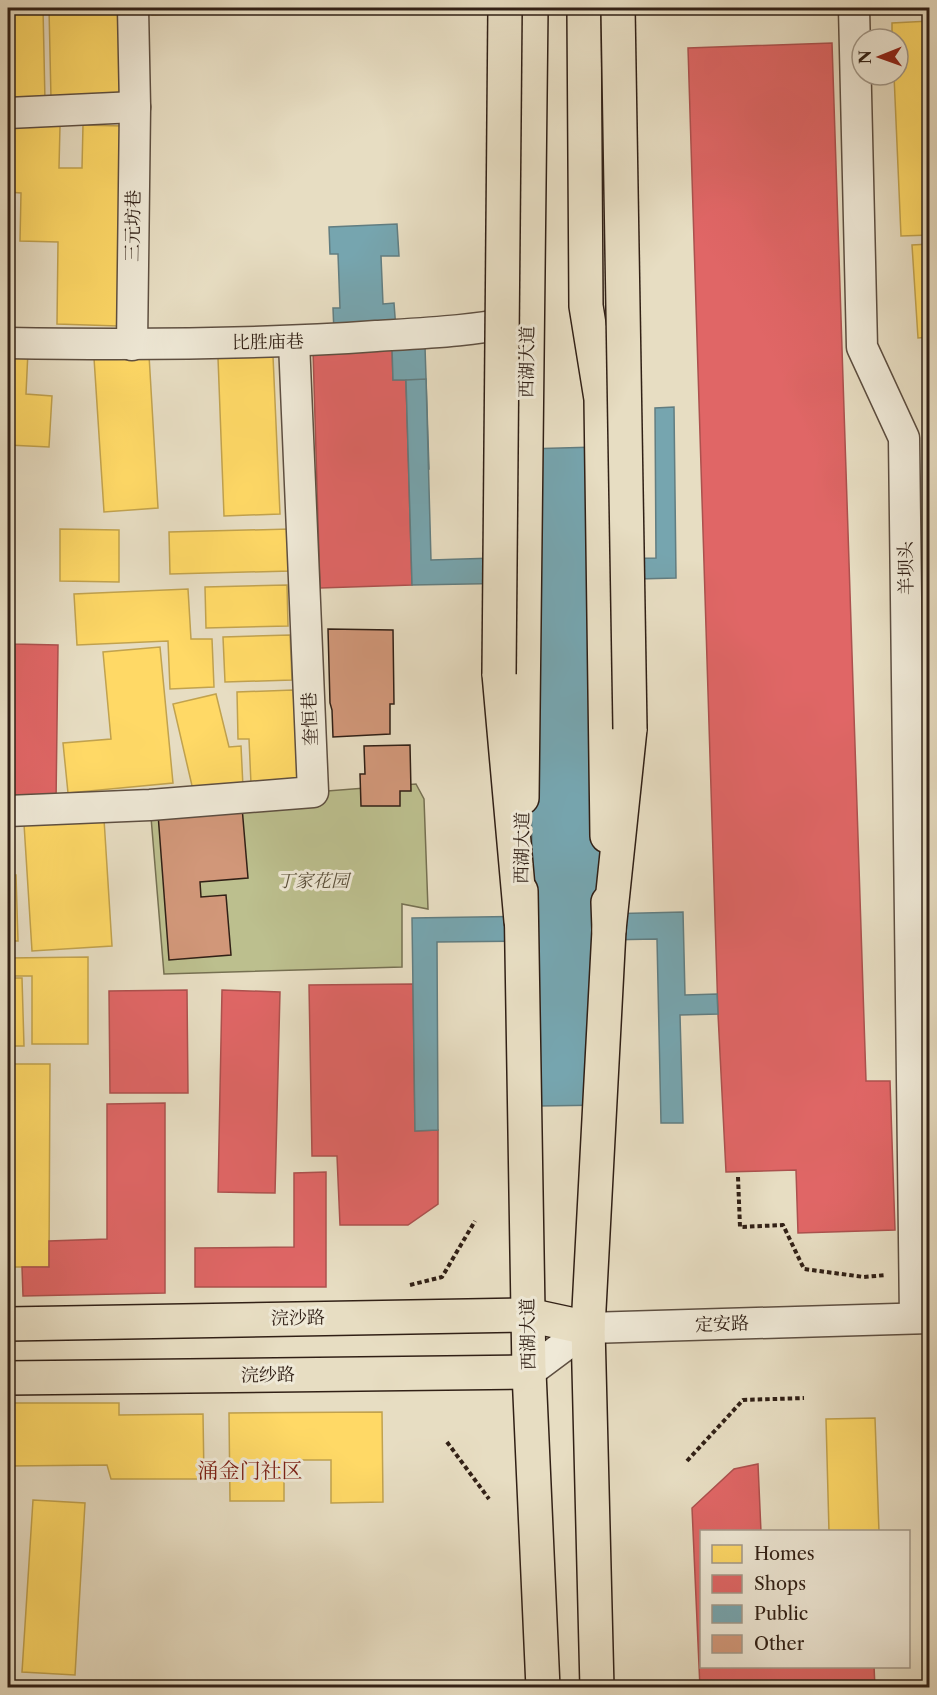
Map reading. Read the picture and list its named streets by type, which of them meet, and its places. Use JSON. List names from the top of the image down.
{
  "streets": {
    "main road": ["西湖大道", "浣沙路", "浣纱路"],
    "street": [
      "三元坊巷",
      "比胜庙巷",
      "羊坝头",
      "奎恒巷",
      "定安路"
    ]
  },
  "crossings": [
    ["三元坊巷", "比胜庙巷"],
    ["比胜庙巷", "西湖大道"],
    ["比胜庙巷", "奎恒巷"],
    ["西湖大道", "浣沙路"],
    ["西湖大道", "浣纱路"],
    ["羊坝头", "定安路"],
    ["浣沙路", "定安路"]
  ],
  "districts": ["涌金门社区"],
  "parks": ["丁家花园"],
  "legend": [
    "Homes",
    "Shops",
    "Public",
    "Other"
  ],
  "north": "left"
}
